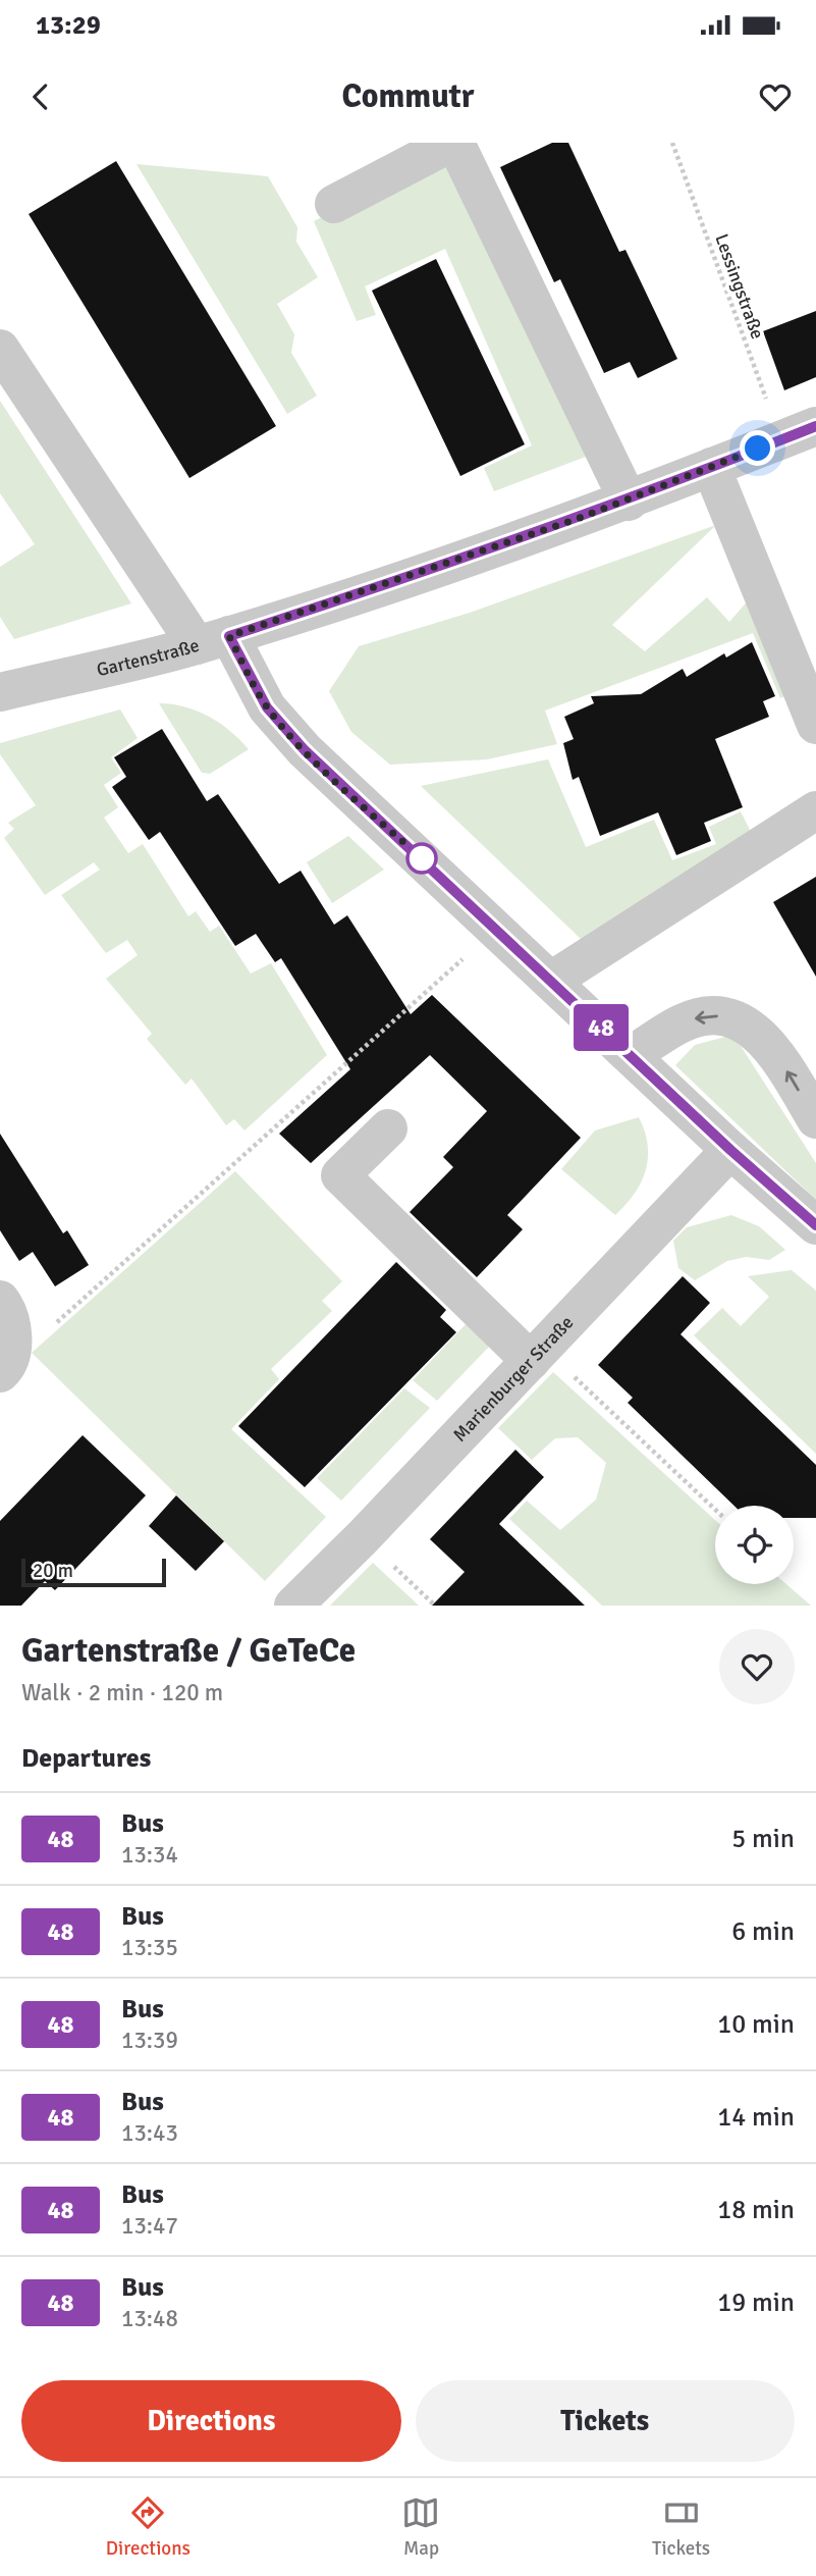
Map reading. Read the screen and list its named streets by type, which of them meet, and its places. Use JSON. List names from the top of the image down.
{
  "streets": {
    "street": ["Gartenstraße", "Marienburger Straße"],
    "path": ["Lessingstraße"]
  },
  "crossings": [
    ["Lessingstraße", "Gartenstraße"]
  ],
  "lines": ["bus line 48"],
  "scale_bar": "20 m",
  "page": {
    "status": "13:29",
    "header": "Commutr",
    "on_map": "48",
    "scale": "20 m",
    "heading": [
      ["Gartenstraße / GeTeCe", "Walk · 2 min · 120 m"],
      "Departures"
    ],
    "list": [
      {
        "mark": "48",
        "name": "Bus",
        "note": "13:34",
        "value": "5 min"
      },
      {
        "mark": "48",
        "name": "Bus",
        "note": "13:35",
        "value": "6 min"
      },
      {
        "mark": "48",
        "name": "Bus",
        "note": "13:39",
        "value": "10 min"
      },
      {
        "mark": "48",
        "name": "Bus",
        "note": "13:43",
        "value": "14 min"
      },
      {
        "mark": "48",
        "name": "Bus",
        "note": "13:47",
        "value": "18 min"
      },
      {
        "mark": "48",
        "name": "Bus",
        "note": "13:48",
        "value": "19 min"
      }
    ],
    "buttons": ["Directions", "Tickets"],
    "tabs": ["Directions", "Map", "Tickets"]
  }
}
